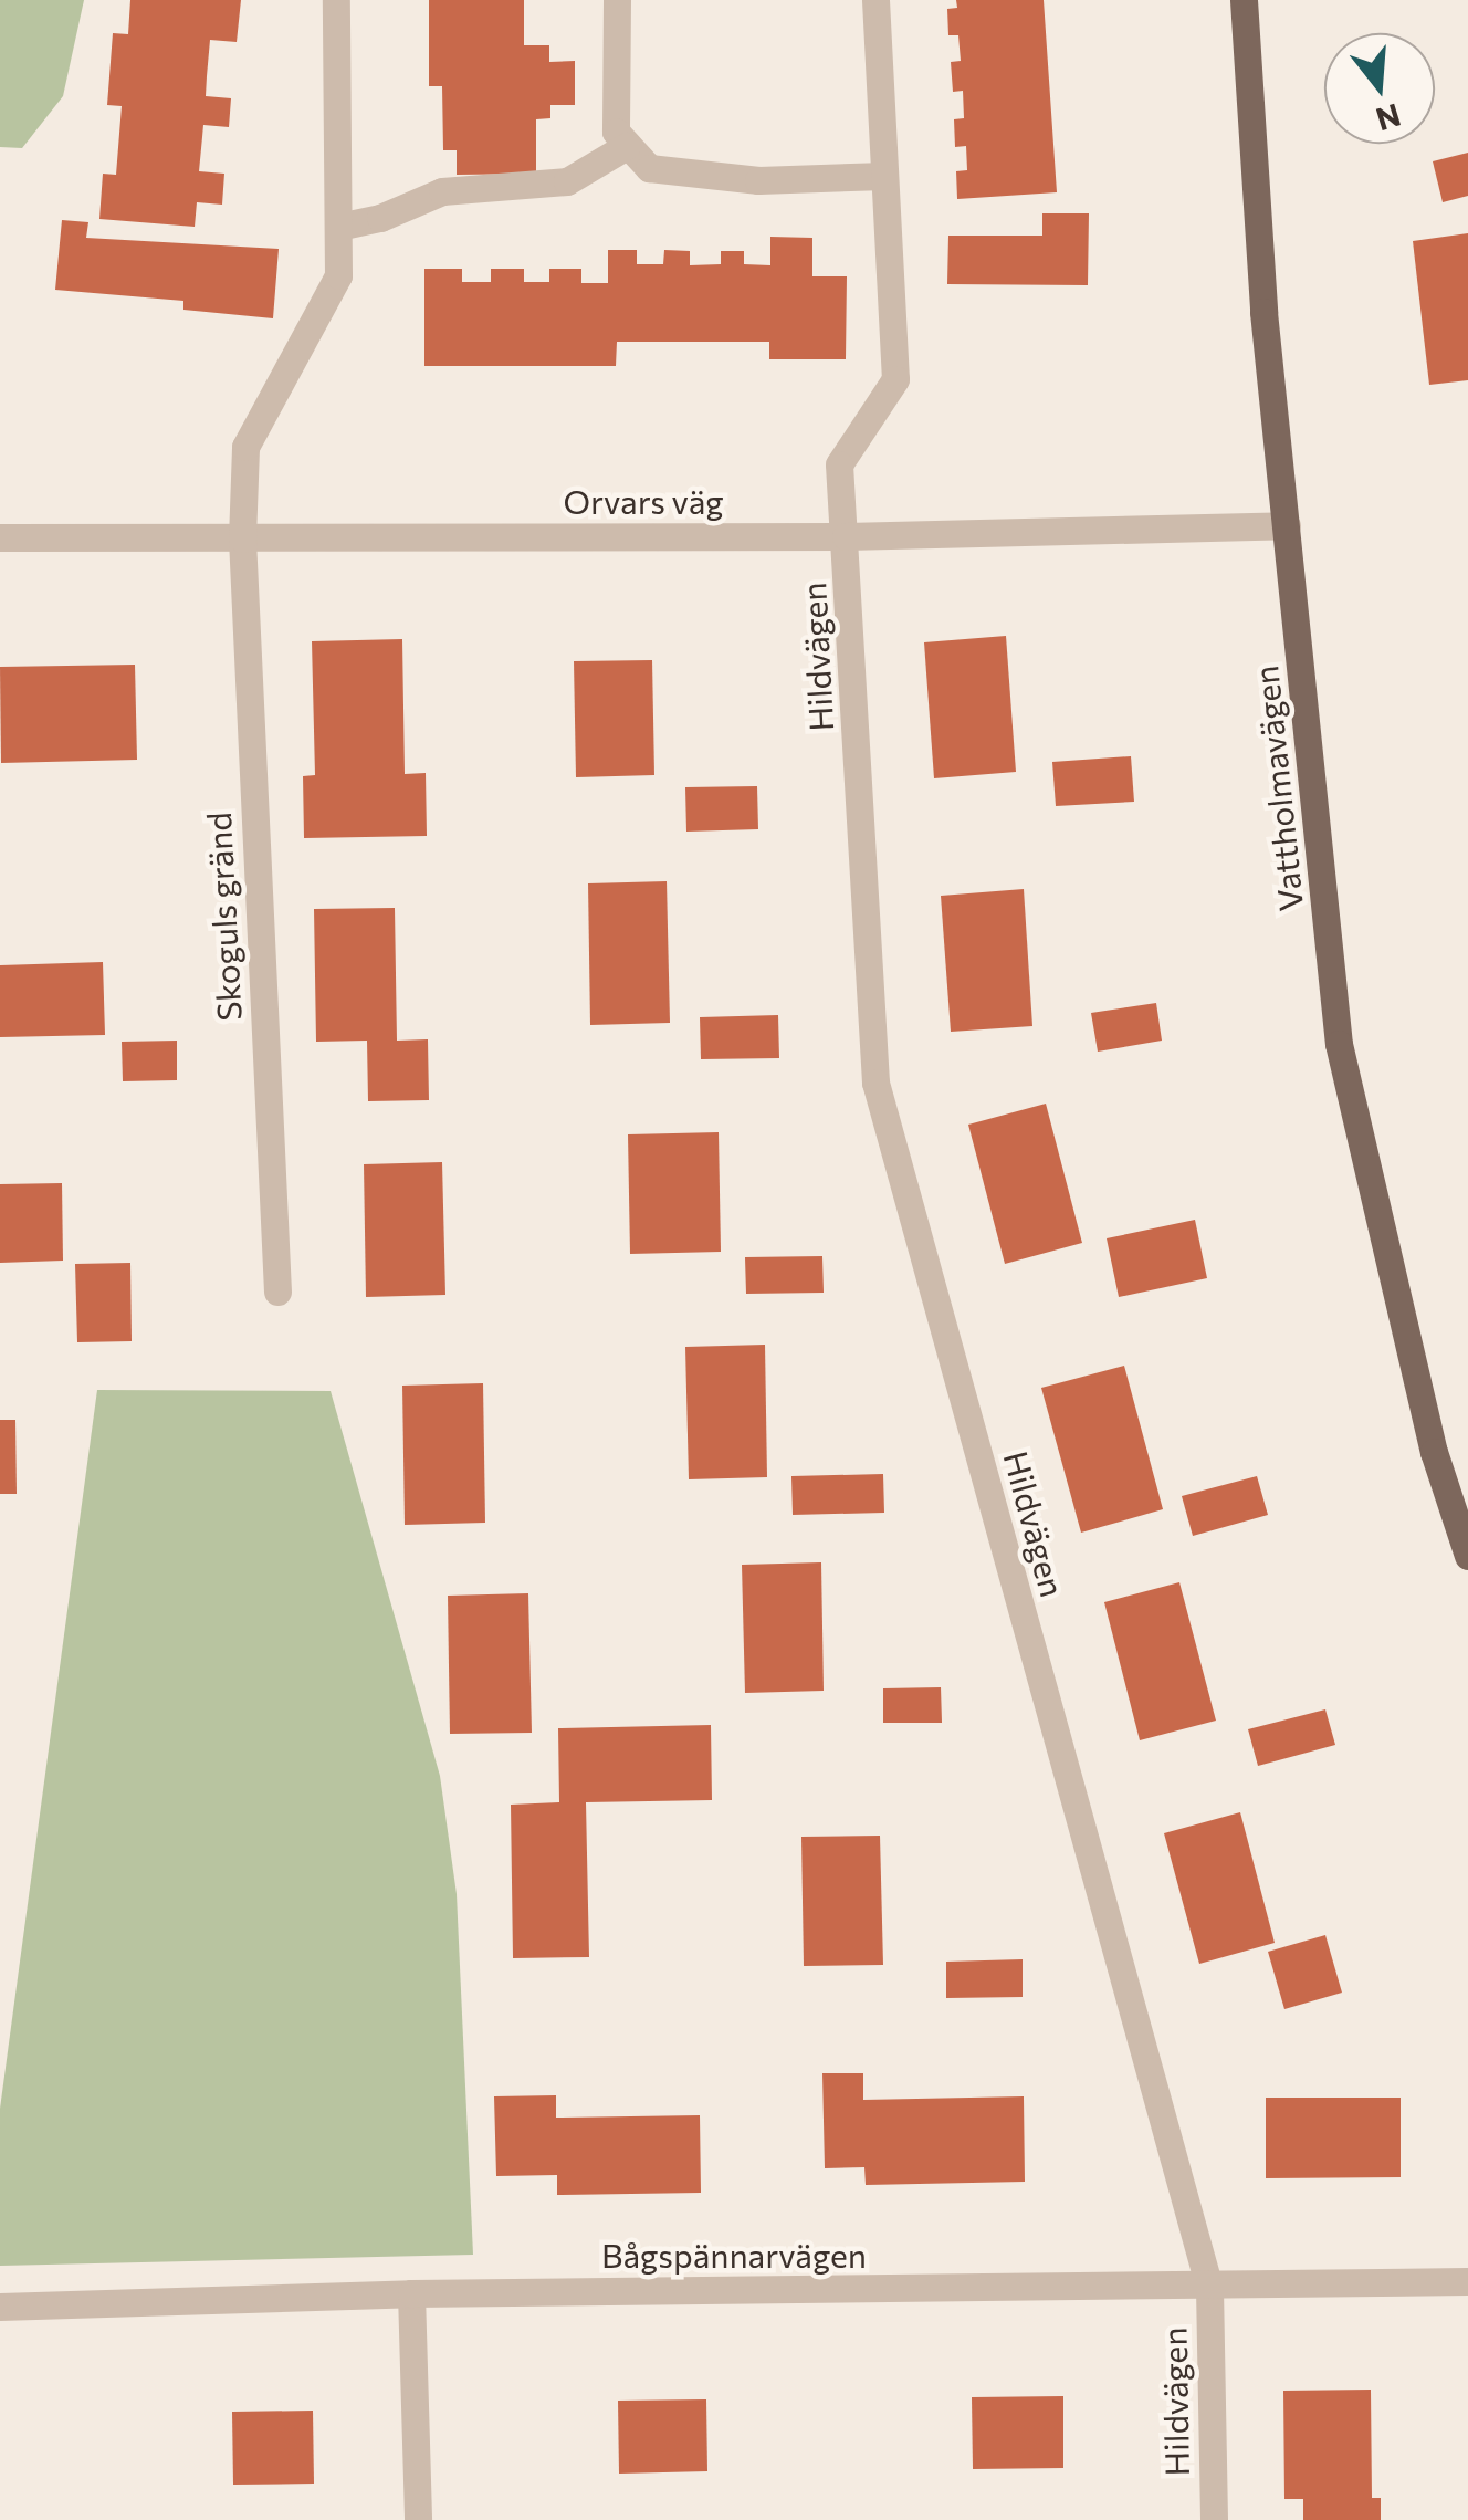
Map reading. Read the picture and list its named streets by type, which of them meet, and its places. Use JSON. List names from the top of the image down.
{
  "streets": {
    "main road": ["Vattholmavägen"],
    "street": [
      "Orvars väg",
      "Hildvägen",
      "Skoguls gränd",
      "Bågspännarvägen"
    ]
  },
  "crossings": [
    ["Orvars väg", "Hildvägen"],
    ["Orvars väg", "Vattholmavägen"],
    ["Orvars väg", "Skoguls gränd"],
    ["Hildvägen", "Bågspännarvägen"]
  ],
  "north": "bottom"
}
